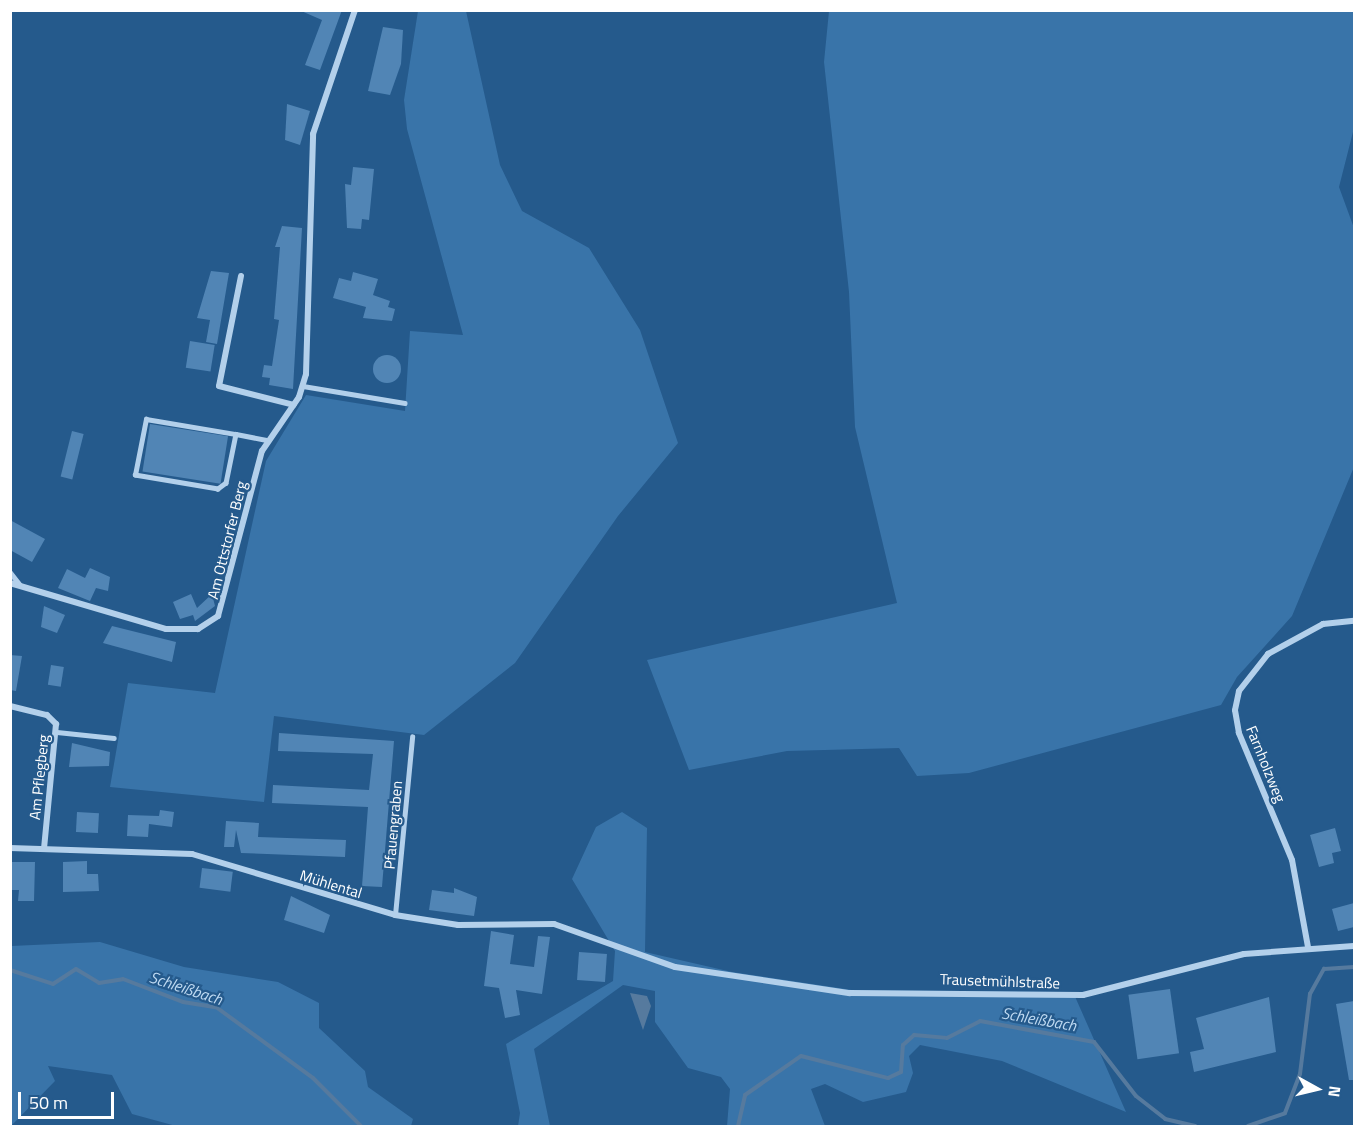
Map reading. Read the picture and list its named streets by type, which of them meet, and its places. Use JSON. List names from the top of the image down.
{
  "streets": {
    "street": [
      "Am Ottstorfer Berg",
      "Farnholzweg",
      "Am Pflegberg",
      "Mühlental",
      "Trausetmühlstraße"
    ],
    "lane": ["Pfauengraben"]
  },
  "crossings": [
    ["Farnholzweg", "Trausetmühlstraße"],
    ["Am Pflegberg", "Mühlental"],
    ["Pfauengraben", "Mühlental"],
    ["Mühlental", "Trausetmühlstraße"]
  ],
  "water": ["Schleißbach"],
  "scale_bar": "50 m",
  "north": "right"
}
